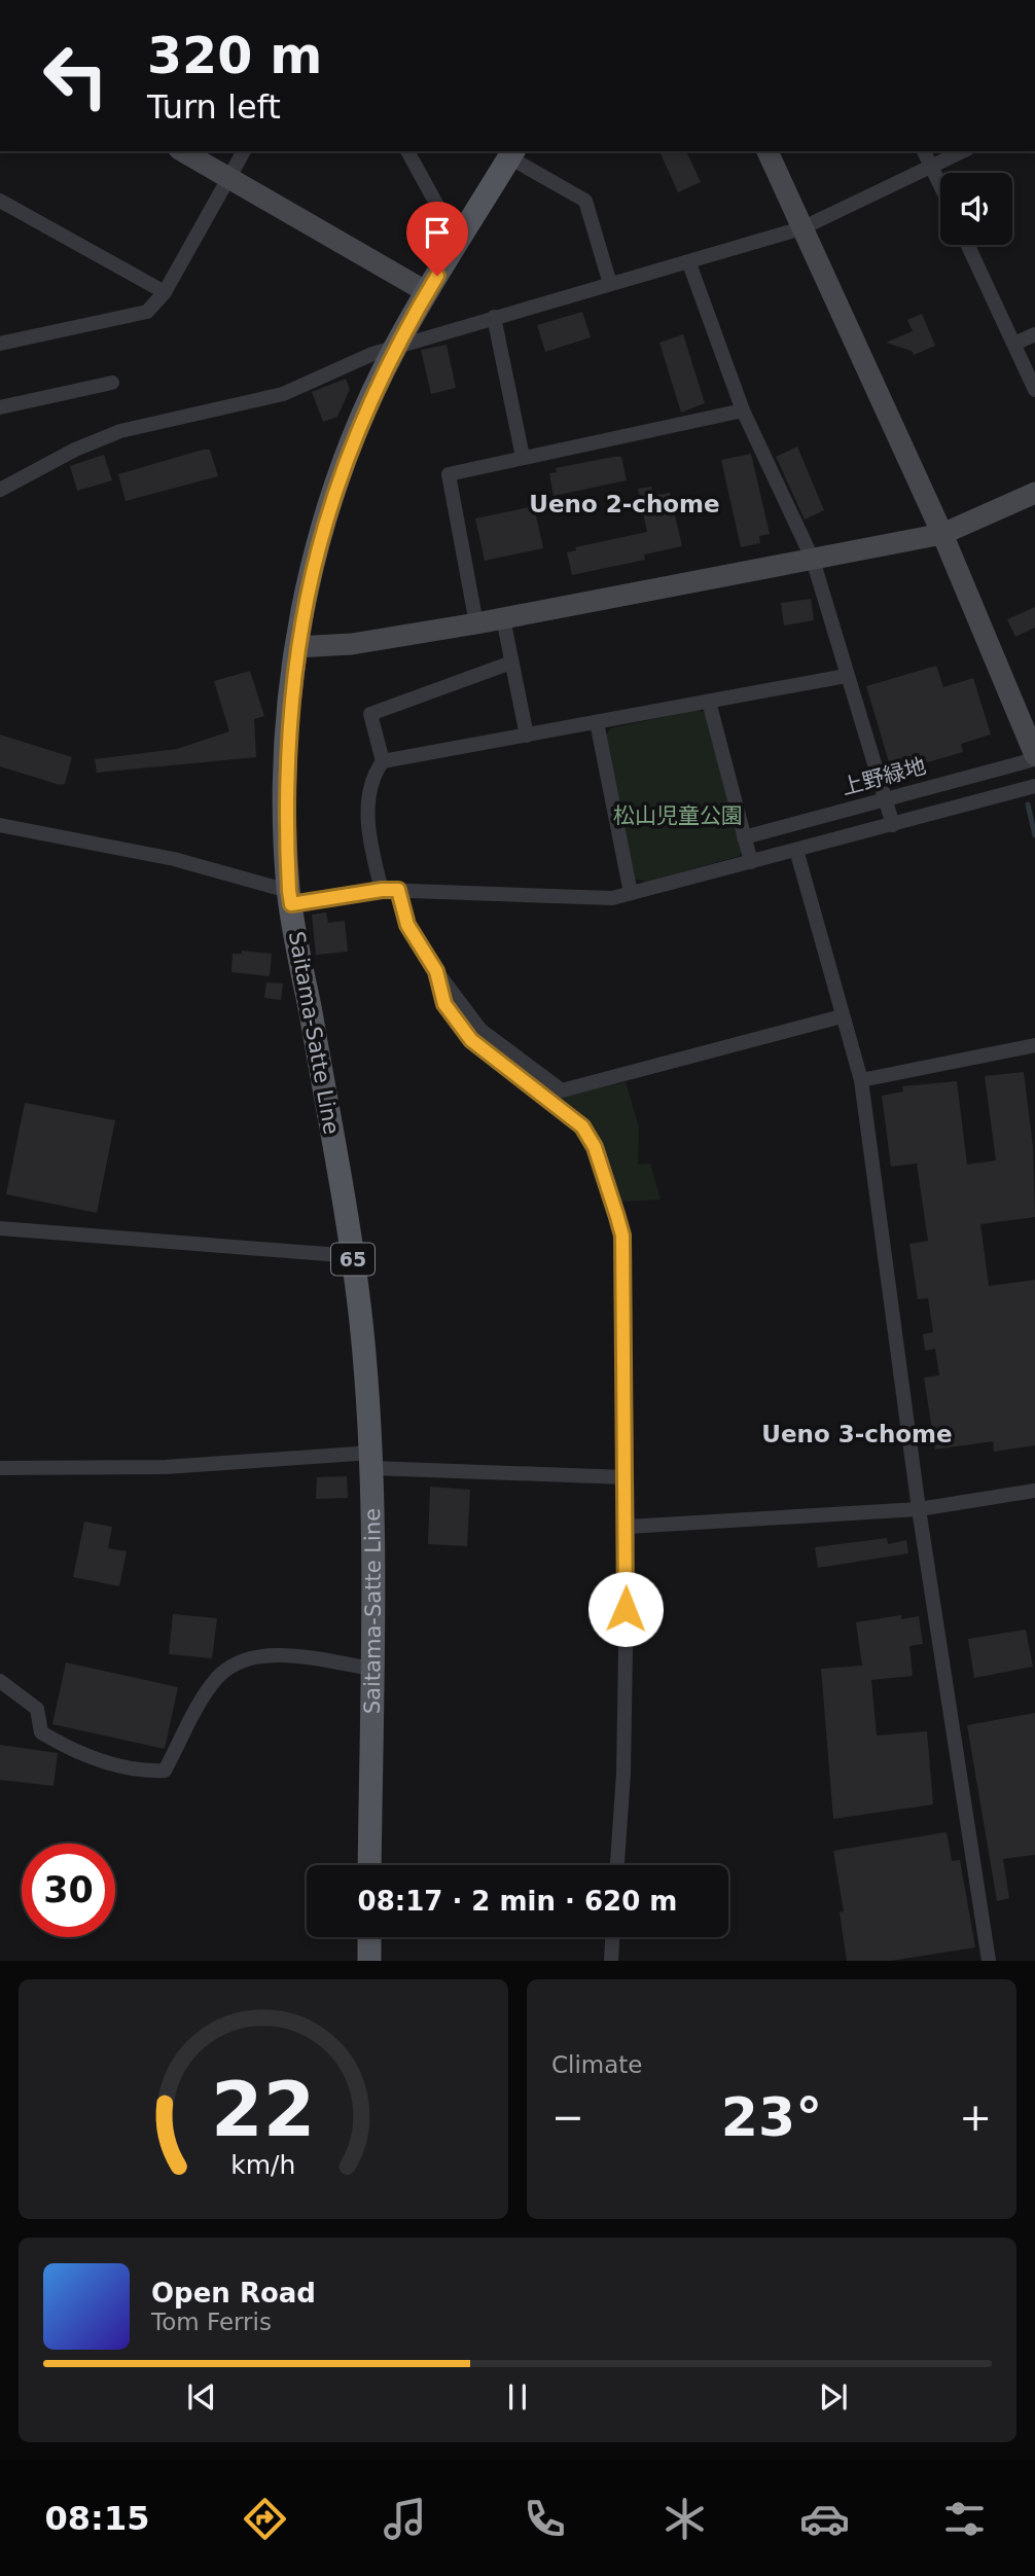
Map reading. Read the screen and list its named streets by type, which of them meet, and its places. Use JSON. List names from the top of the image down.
{
  "streets": {
    "main road": ["Saitama-Satte Line", "65"],
    "street": ["上野緑地"]
  },
  "districts": ["Ueno 2-chome", "Ueno 3-chome"],
  "parks": ["松山児童公園"],
  "page": {
    "turn": ["320 m", "Turn left"],
    "limit": "30",
    "trip": "08:17 · 2 min · 620 m",
    "tile": "Climate",
    "heat": ["−", "23°", "+"],
    "song": ["Open Road", "Tom Ferris"],
    "tabs": "08:15",
    "gauge": ["22", "km/h"]
  }
}
